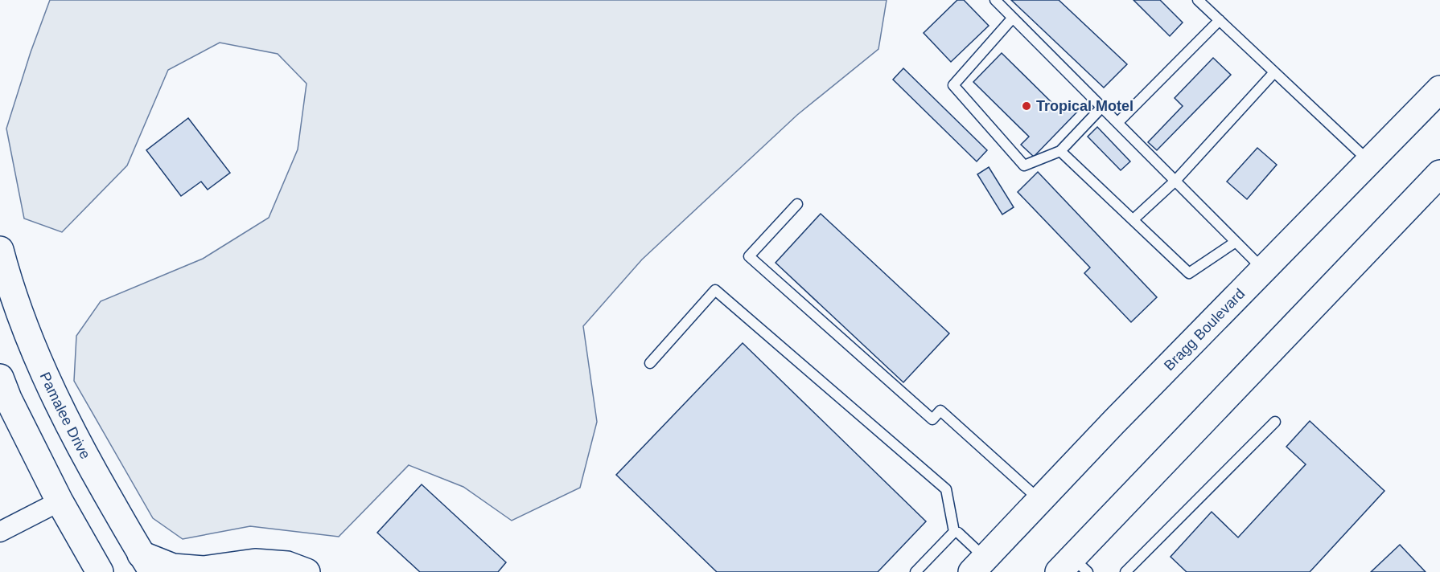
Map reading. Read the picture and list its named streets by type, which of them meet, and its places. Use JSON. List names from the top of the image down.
{
  "streets": {
    "main road": ["Bragg Boulevard", "Pamalee Drive"]
  },
  "places": ["Tropical Motel"]
}
